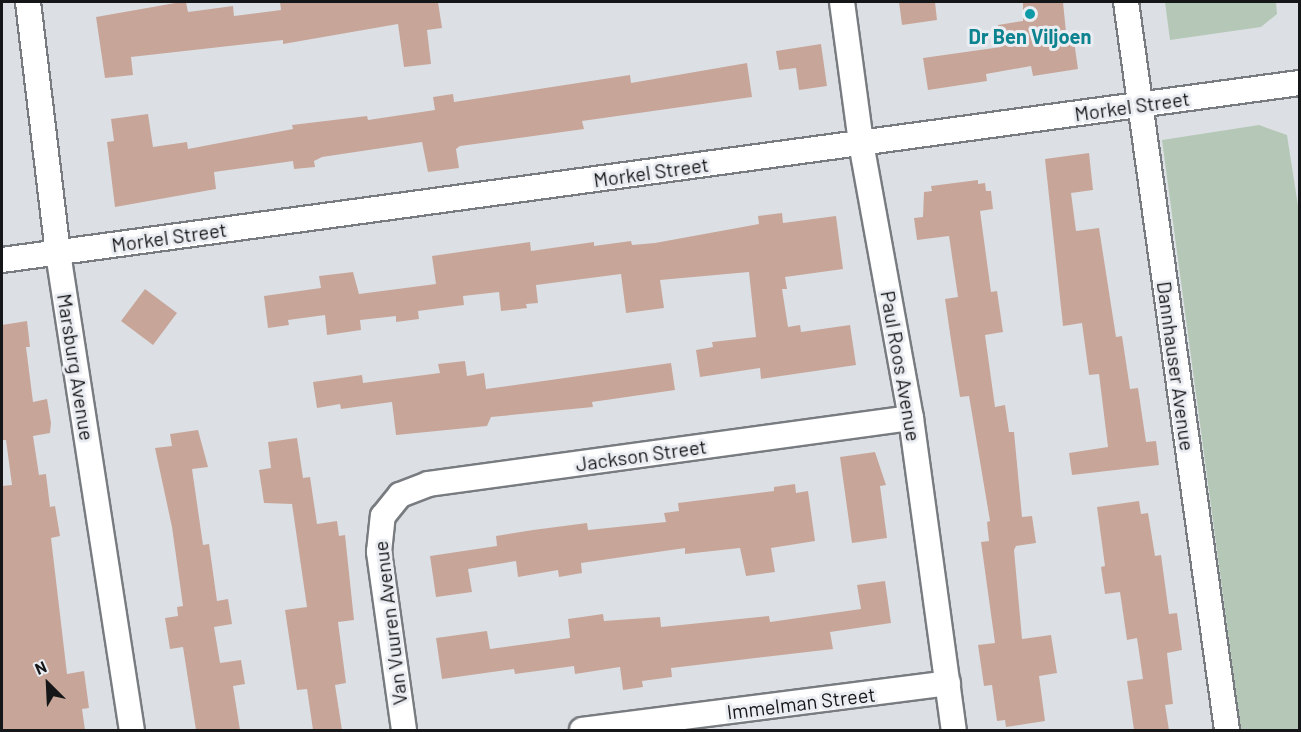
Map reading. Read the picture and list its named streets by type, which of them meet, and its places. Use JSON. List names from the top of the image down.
{
  "streets": {
    "street": [
      "Morkel Street",
      "Paul Roos Avenue",
      "Dannhauser Avenue",
      "Marsburg Avenue",
      "Jackson Street",
      "Van Vuuren Avenue",
      "Immelman Street"
    ]
  },
  "crossings": [
    ["Morkel Street", "Paul Roos Avenue"],
    ["Morkel Street", "Dannhauser Avenue"],
    ["Morkel Street", "Marsburg Avenue"],
    ["Paul Roos Avenue", "Jackson Street"],
    ["Paul Roos Avenue", "Immelman Street"],
    ["Jackson Street", "Van Vuuren Avenue"]
  ],
  "places": ["Dr Ben Viljoen"],
  "north": "top left"
}
